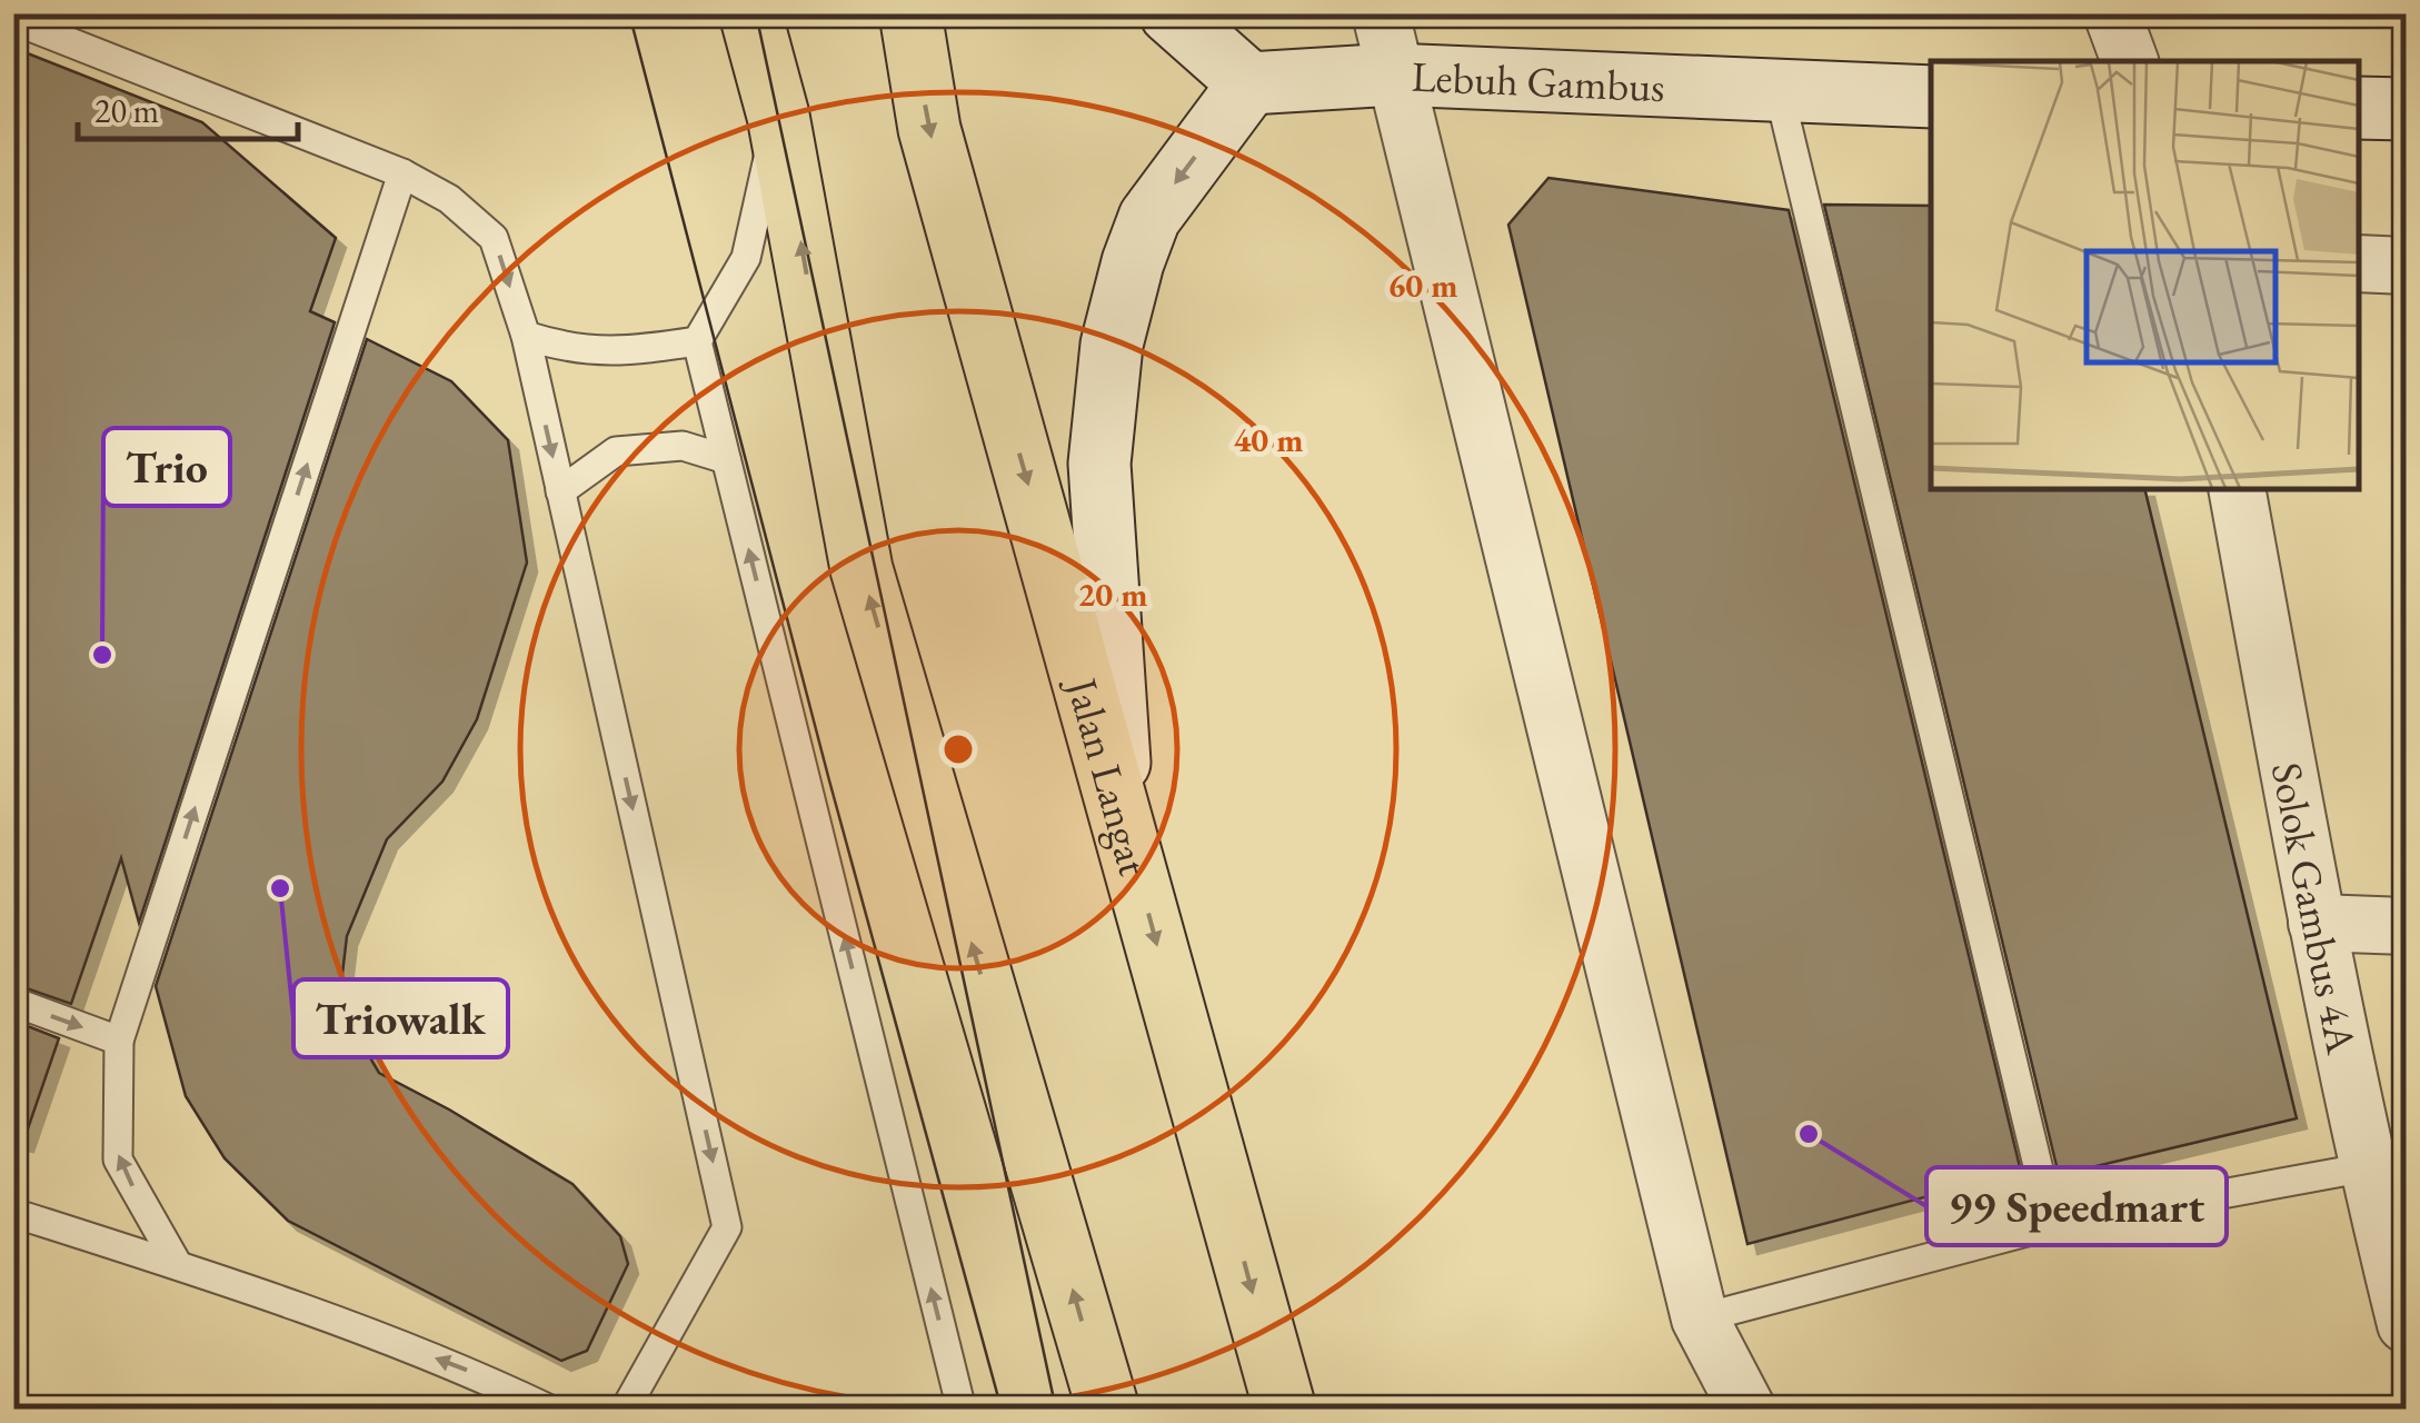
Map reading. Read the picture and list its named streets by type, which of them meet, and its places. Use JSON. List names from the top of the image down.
{
  "streets": {
    "highway": ["Jalan Langat"],
    "street": ["Lebuh Gambus", "Solok Gambus 4A"]
  },
  "places": ["Trio", "Triowalk", "99 Speedmart"],
  "scale_bar": "20 m",
  "rings": ["60 m", "40 m", "20 m"]
}
